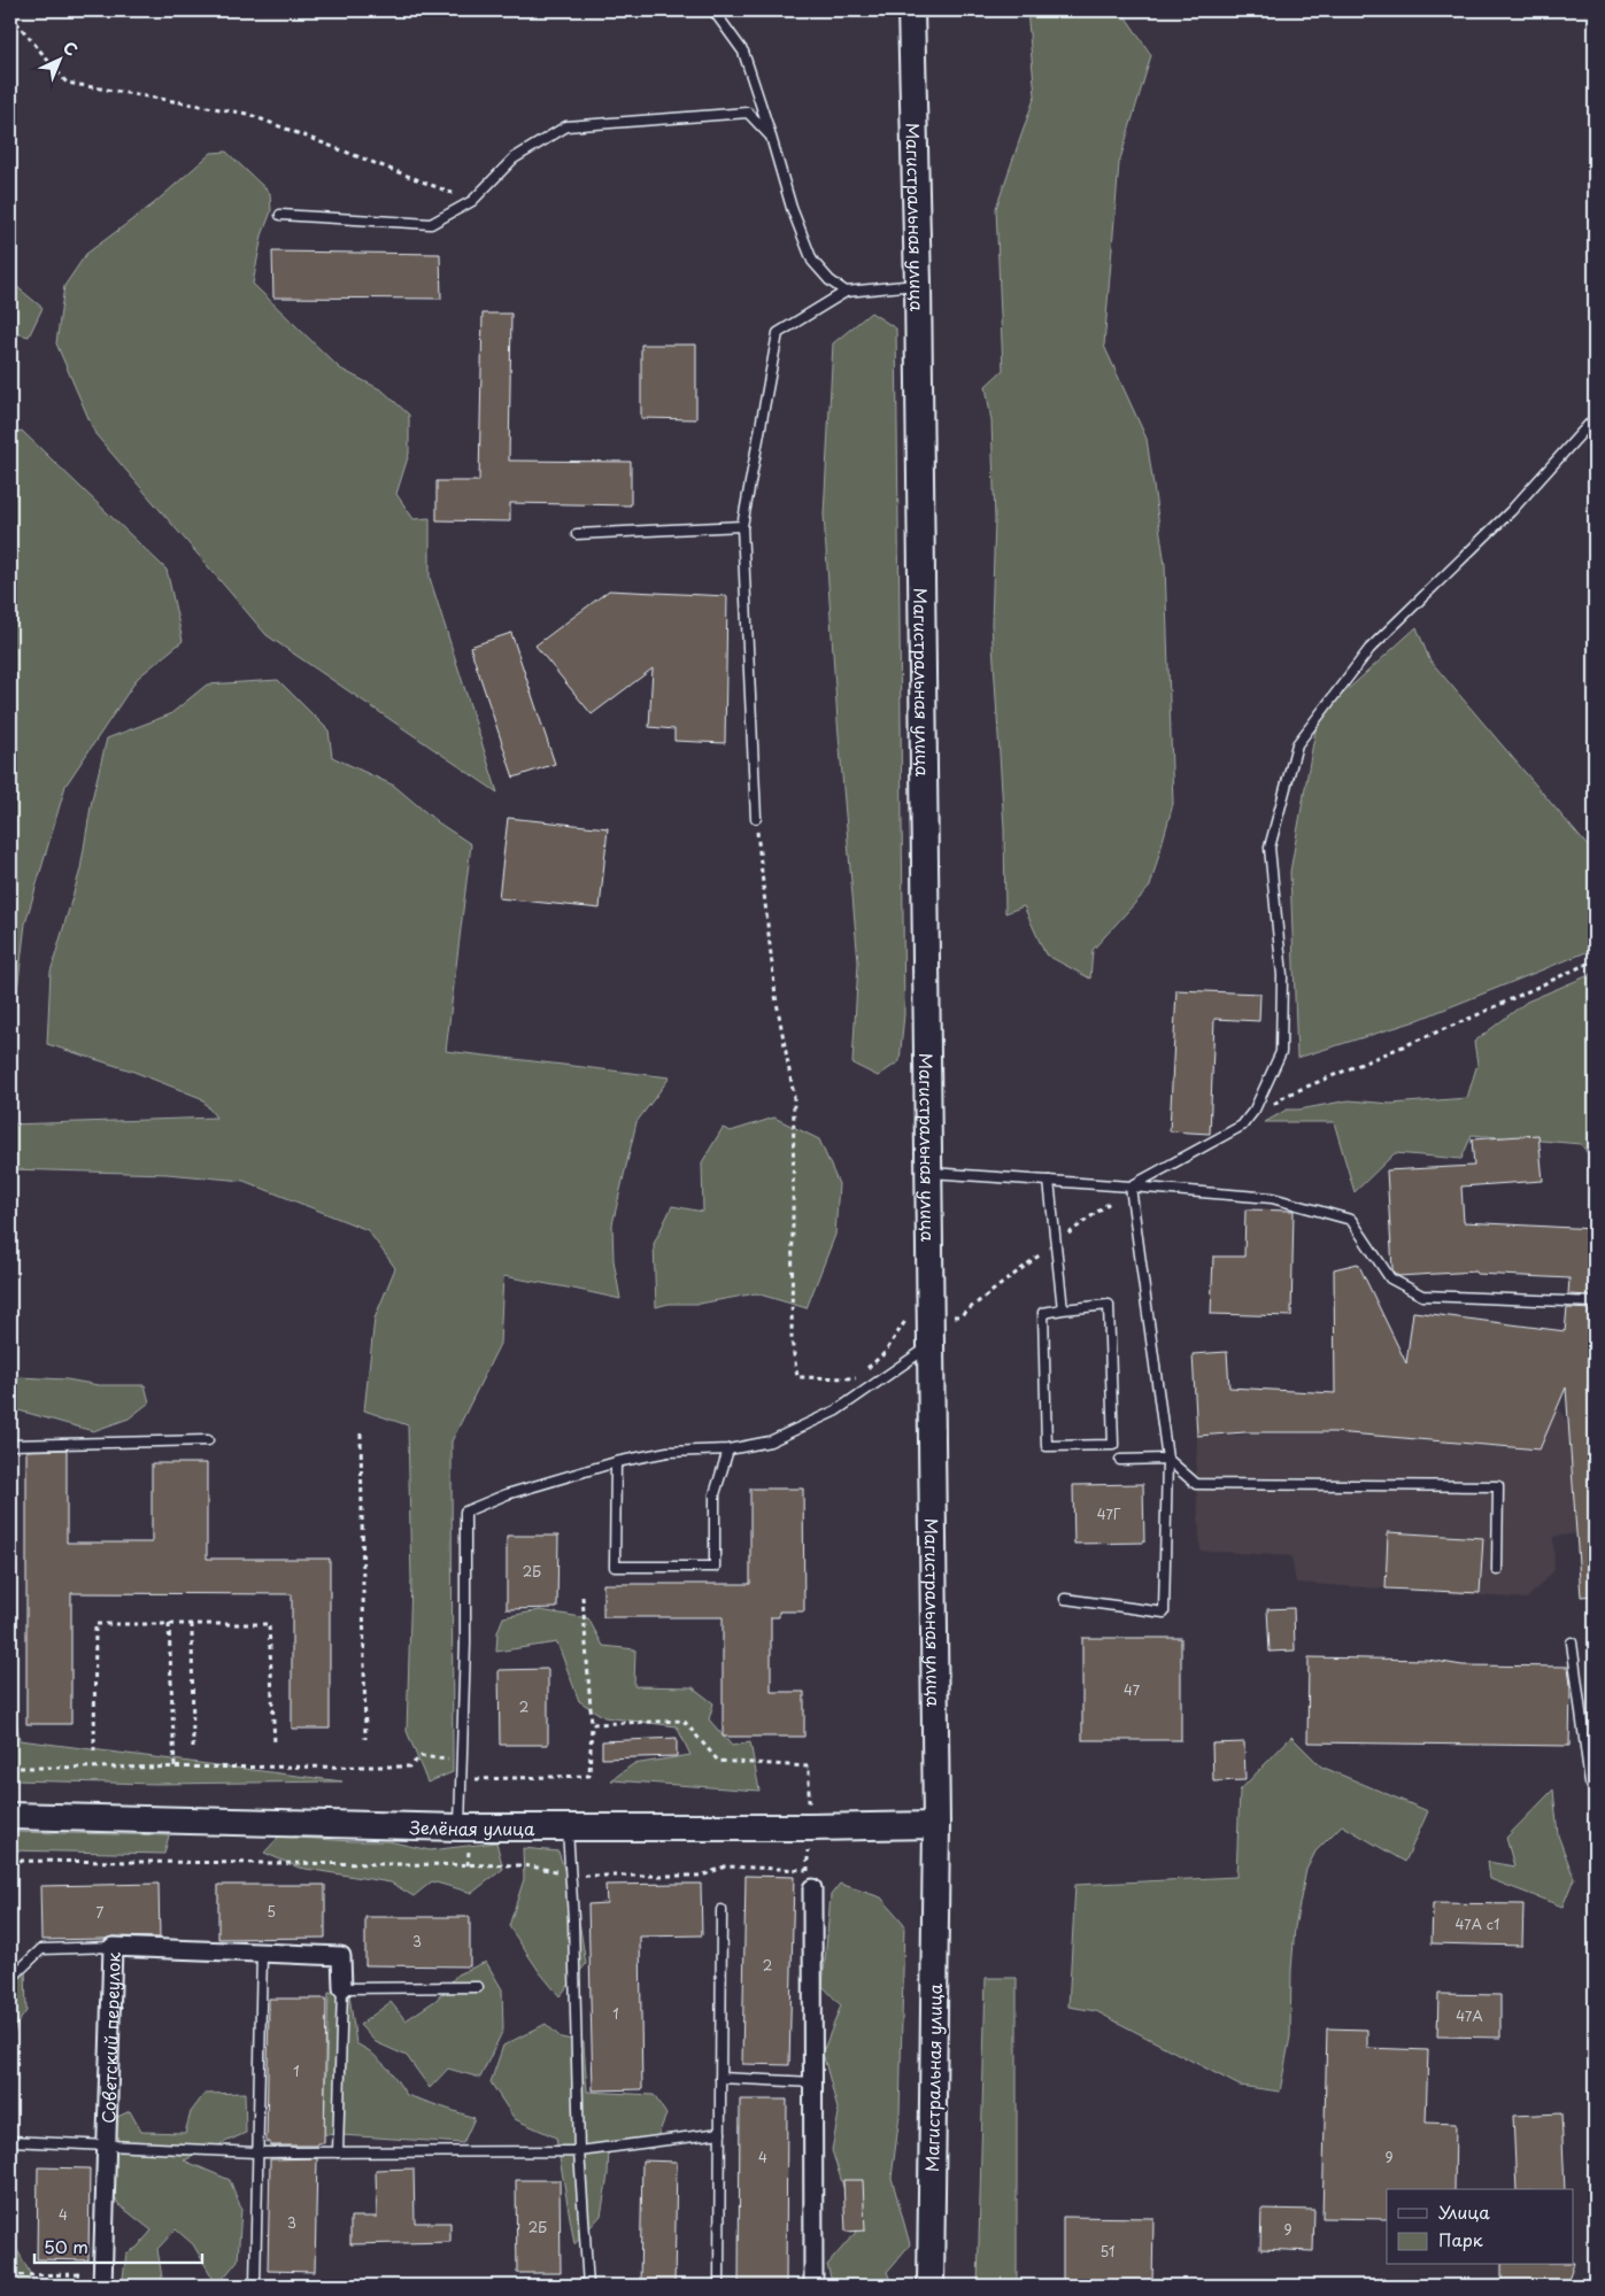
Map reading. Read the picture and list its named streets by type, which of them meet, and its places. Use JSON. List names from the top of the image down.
{
  "streets": {
    "main road": ["Магистральная улица", "Зелёная улица"],
    "street": ["Советский переулок"]
  },
  "crossings": [
    ["Магистральная улица", "Зелёная улица"]
  ],
  "house_numbers": [
    "47Г",
    "2Б",
    "47",
    "2",
    "5",
    "7",
    "47А с1",
    "3",
    "2",
    "1",
    "47А",
    "1",
    "4",
    "9",
    "4",
    "3",
    "2Б",
    "9",
    "51"
  ],
  "legend": ["Улица", "Парк"],
  "scale_bar": "50 m",
  "north": "top right"
}
